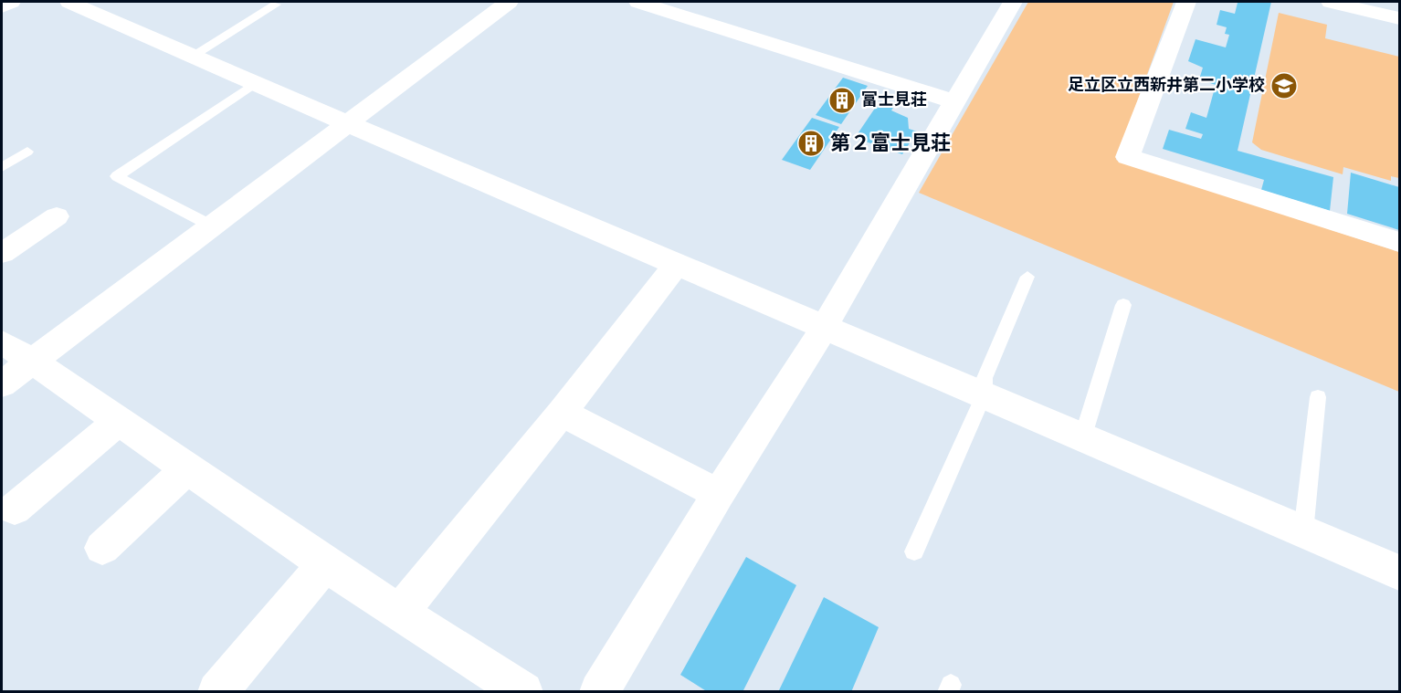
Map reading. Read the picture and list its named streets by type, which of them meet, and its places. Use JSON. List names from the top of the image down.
{
  "places": {
    "school or university": ["足立区立西新井第二小学校"],
    "building": ["富士見荘", "第２富士見荘"]
  }
}
